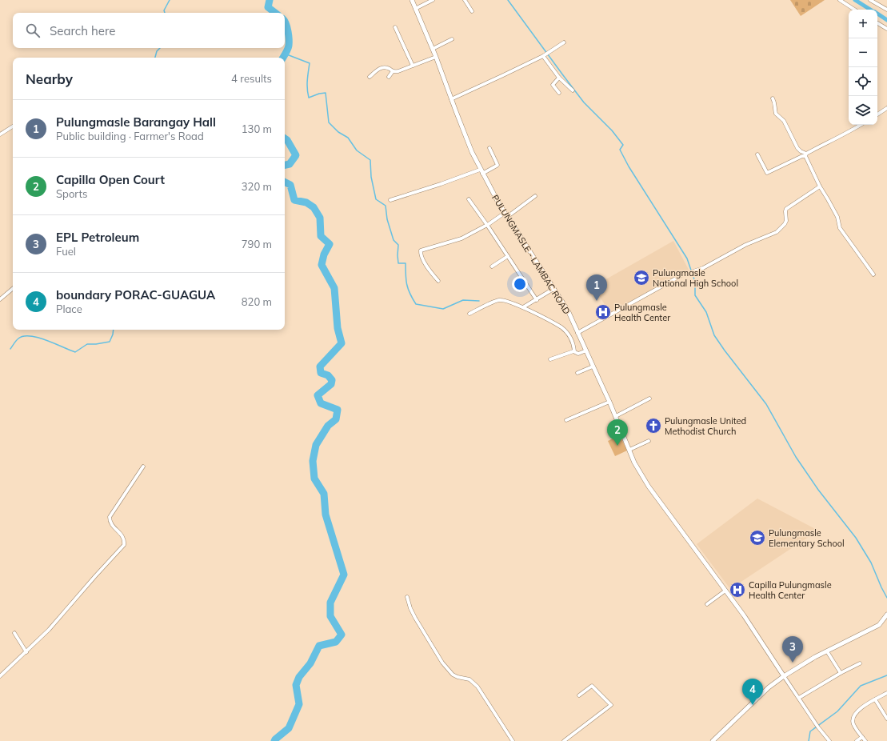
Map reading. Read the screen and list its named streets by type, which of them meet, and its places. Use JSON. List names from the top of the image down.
{
  "streets": {
    "street": ["PULUNGMASLE - LAMBAC ROAD"]
  },
  "places": {
    "school or university": ["Pulungmasle National High School", "Pulungmasle Elementary School"],
    "hospital": ["Pulungmasle Health Center", "Capilla Pulungmasle Health Center"],
    "church": ["Pulungmasle United Methodist Church"]
  },
  "page": {
    "map_buttons": ["+", "−"],
    "search": "Search here",
    "heading": ["Nearby", "4 results"],
    "list": [
      {
        "mark": "1",
        "name": "Pulungmasle Barangay Hall",
        "note": "Public building · Farmer's Road",
        "value": "130 m"
      },
      {
        "mark": "2",
        "name": "Capilla Open Court",
        "note": "Sports",
        "value": "320 m"
      },
      {
        "mark": "3",
        "name": "EPL Petroleum",
        "note": "Fuel",
        "value": "790 m"
      },
      {
        "mark": "4",
        "name": "boundary PORAC-GUAGUA",
        "note": "Place",
        "value": "820 m"
      }
    ],
    "pins": [
      "1",
      "2",
      "3",
      "4"
    ]
  }
}
